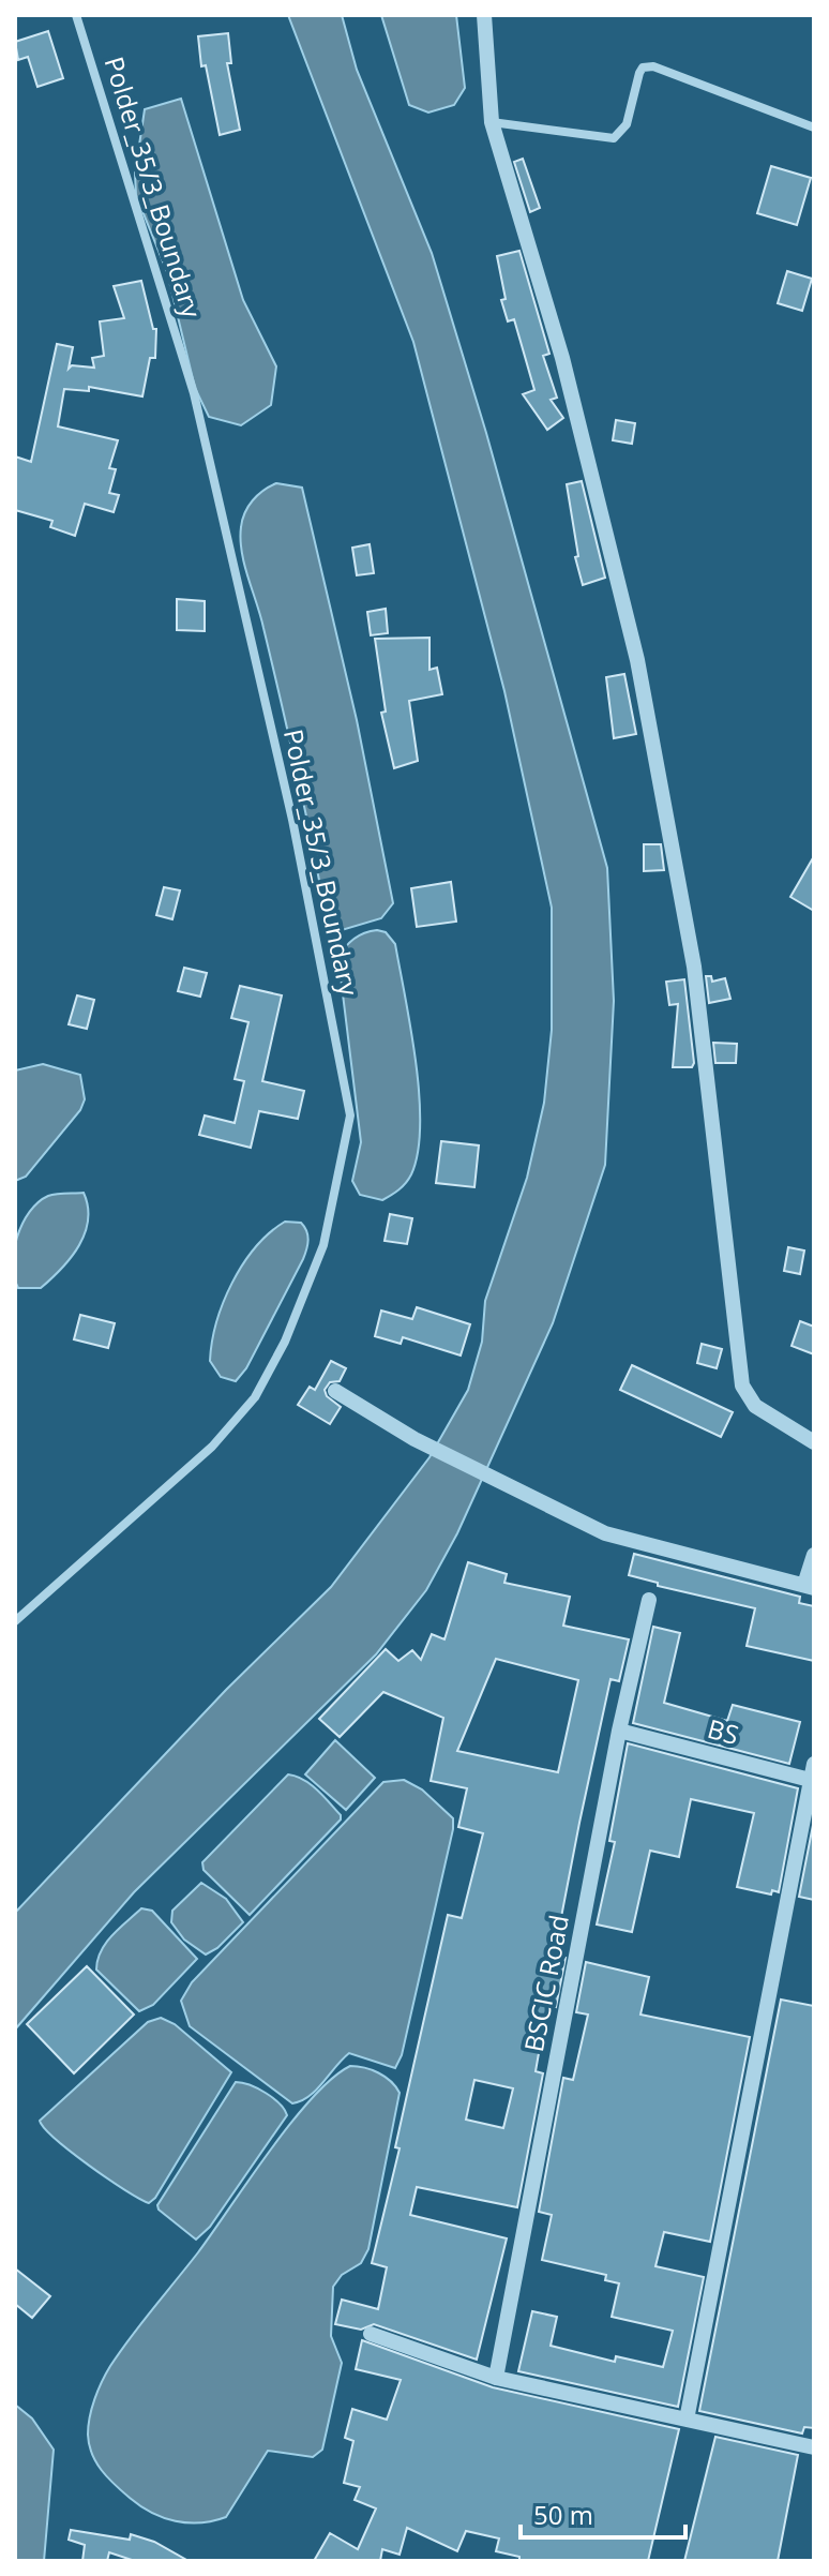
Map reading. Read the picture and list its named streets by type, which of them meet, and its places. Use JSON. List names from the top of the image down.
{
  "streets": {
    "street": ["Polder_35/3_Boundary", "BS", "BSCIC Road"]
  },
  "crossings": [
    ["BS", "BSCIC Road"]
  ],
  "scale_bar": "50 m"
}
